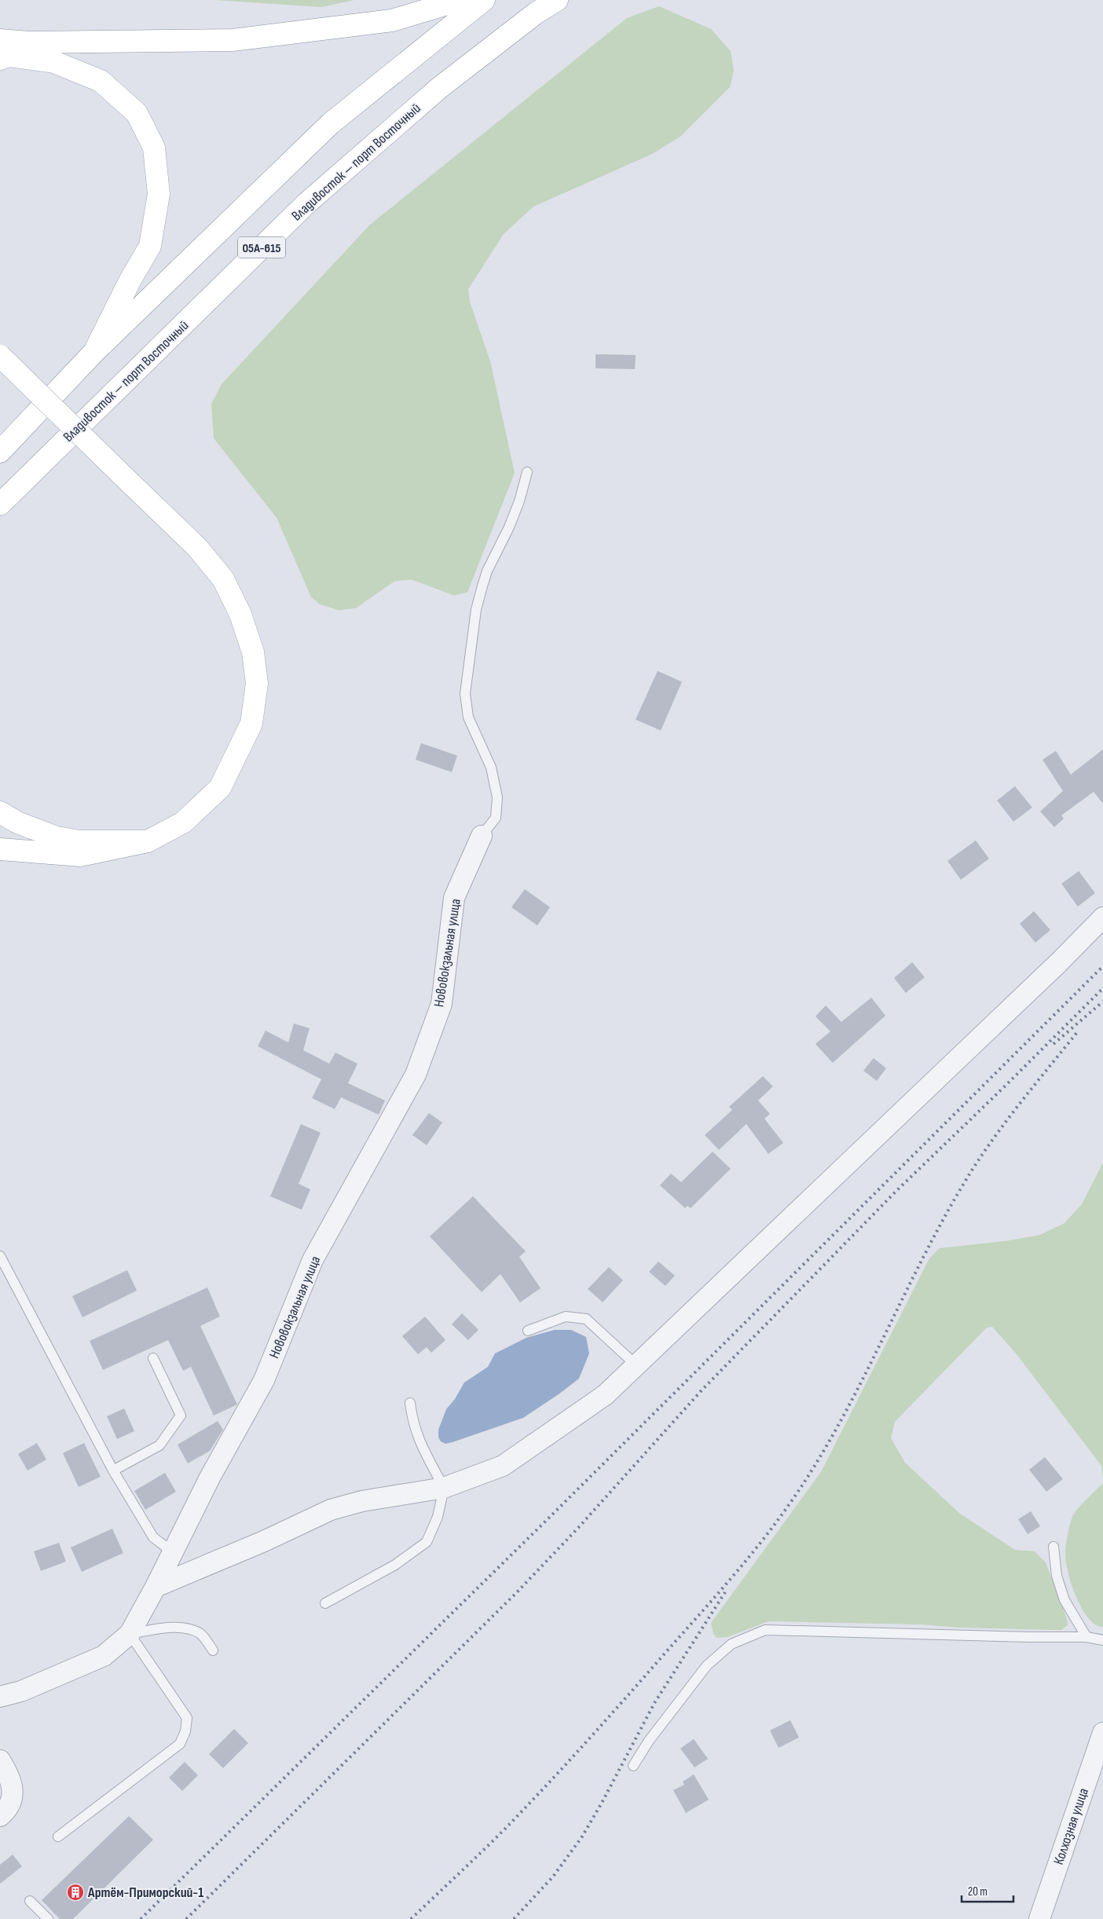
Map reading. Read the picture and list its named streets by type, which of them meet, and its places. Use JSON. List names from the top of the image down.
{
  "streets": {
    "main road": ["Владивосток — порт Восточный", "05А-615"],
    "street": ["Нововокзальная улица", "Колхозная улица"]
  },
  "places": {
    "building": ["Артём-Приморский-1"]
  },
  "scale_bar": "20 m"
}
